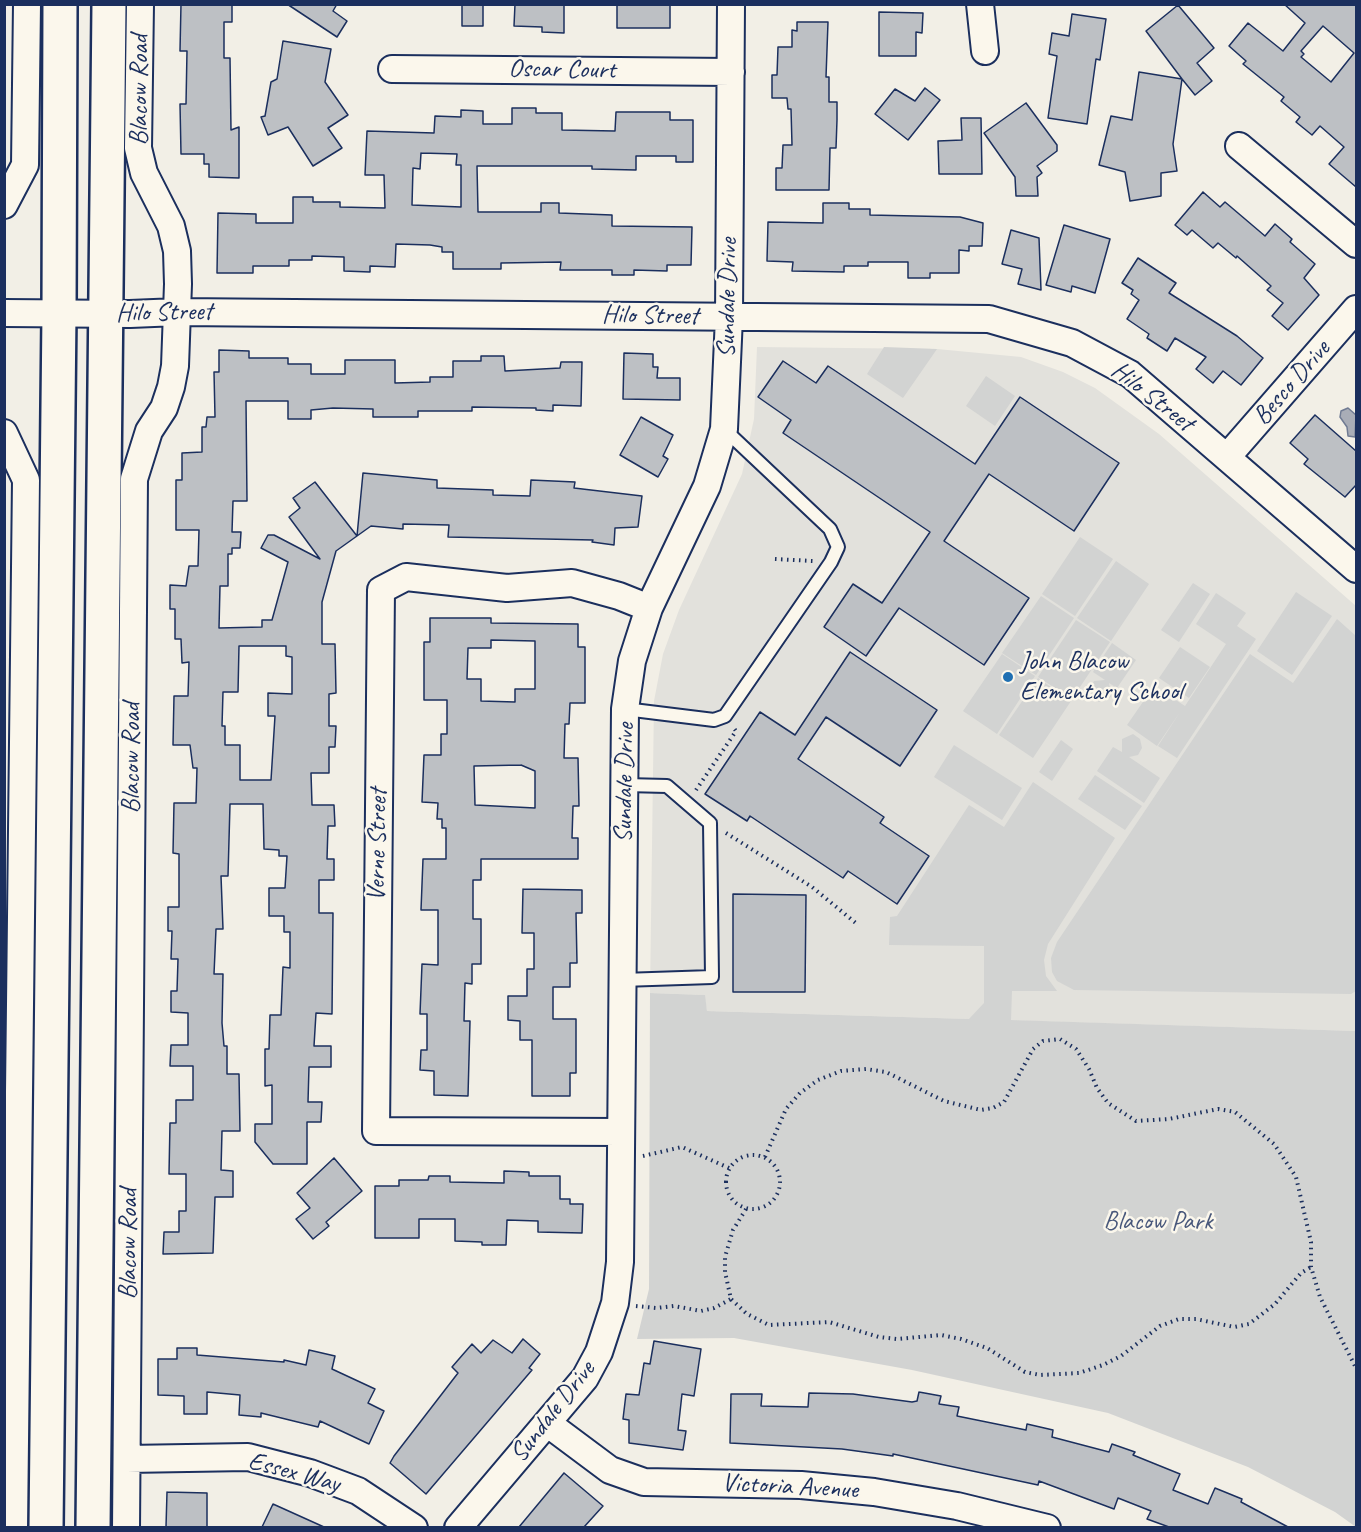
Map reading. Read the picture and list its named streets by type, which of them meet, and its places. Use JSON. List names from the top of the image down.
{
  "streets": {
    "main road": ["Blacow Road"],
    "street": [
      "Oscar Court",
      "Sundale Drive",
      "Hilo Street",
      "Besco Drive",
      "Verne Street",
      "Essex Way",
      "Victoria Avenue"
    ]
  },
  "crossings": [
    ["Oscar Court", "Sundale Drive"],
    ["Blacow Road", "Hilo Street"],
    ["Blacow Road", "Essex Way"],
    ["Sundale Drive", "Hilo Street"],
    ["Sundale Drive", "Verne Street"],
    ["Sundale Drive", "Victoria Avenue"],
    ["Hilo Street", "Besco Drive"]
  ],
  "parks": ["Blacow Park"],
  "places": ["John Blacow Elementary School"]
}
